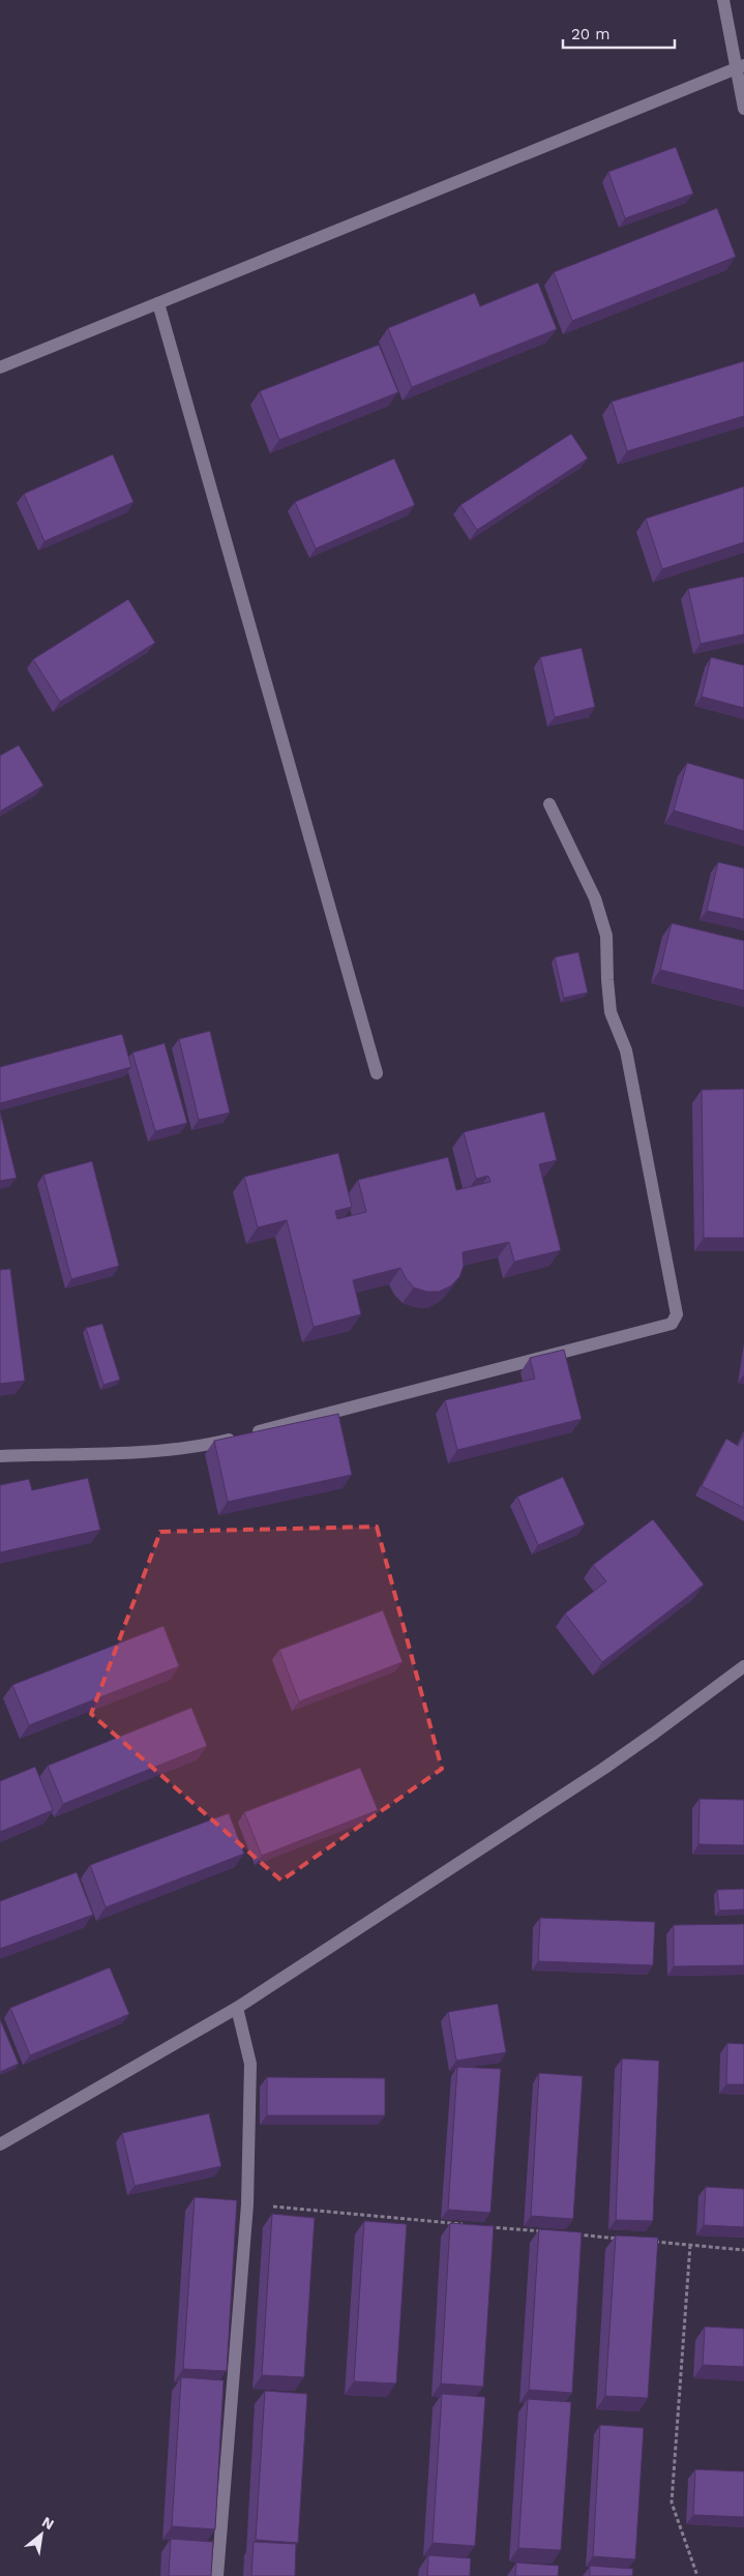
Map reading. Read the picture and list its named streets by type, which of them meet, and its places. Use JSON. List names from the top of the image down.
{
  "scale_bar": "20 m",
  "north": "top right"
}
